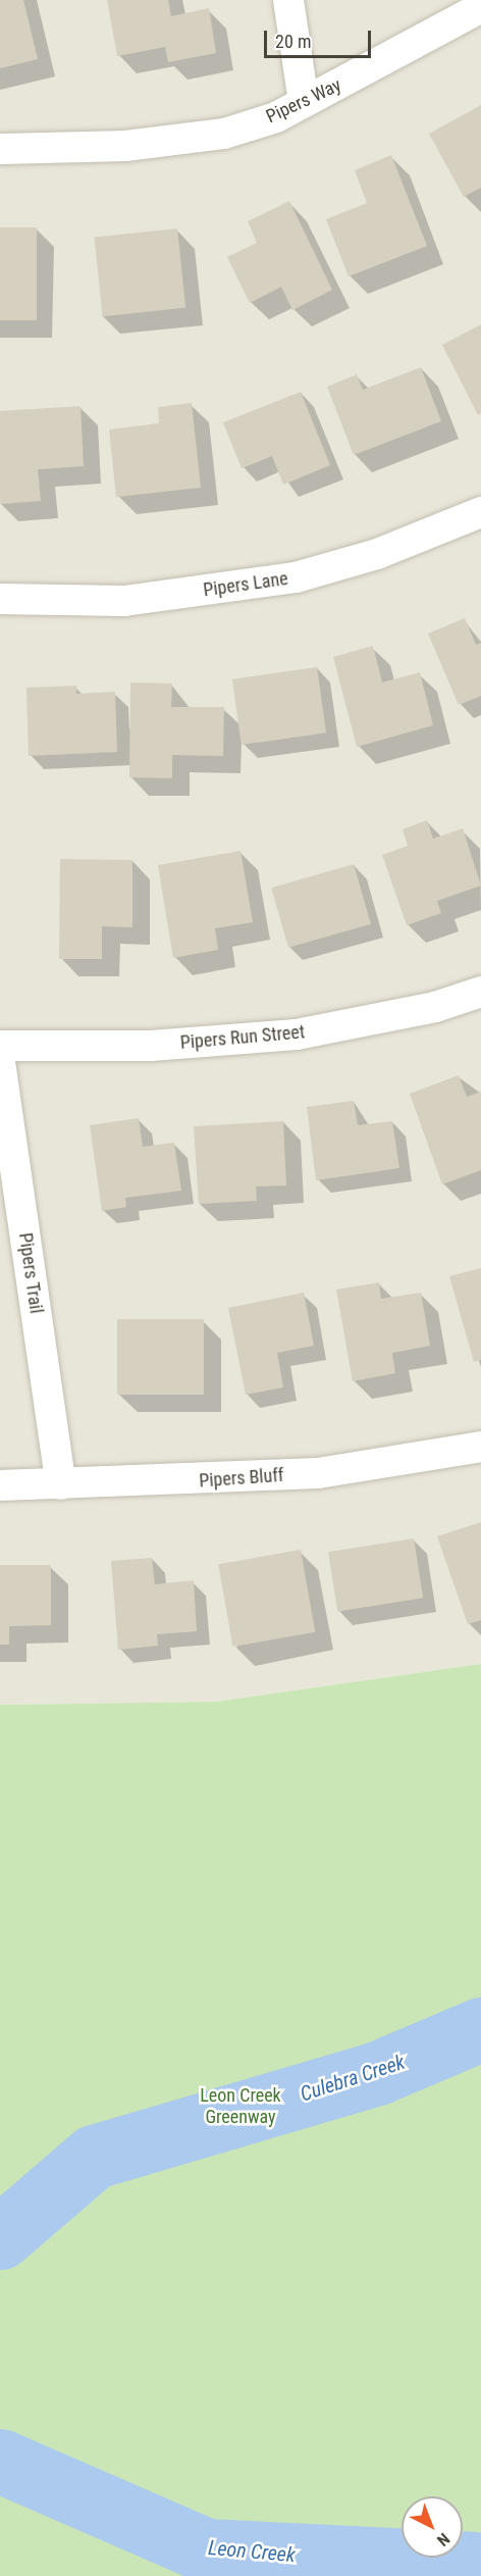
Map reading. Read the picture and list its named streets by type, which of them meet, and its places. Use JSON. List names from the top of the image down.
{
  "streets": {
    "street": [
      "Pipers Way",
      "Pipers Lane",
      "Pipers Run Street",
      "Pipers Trail",
      "Pipers Bluff"
    ]
  },
  "crossings": [
    ["Pipers Trail", "Pipers Bluff"]
  ],
  "water": ["Culebra Creek", "Leon Creek"],
  "parks": ["Leon Creek Greenway"],
  "scale_bar": "20 m",
  "north": "bottom right"
}
